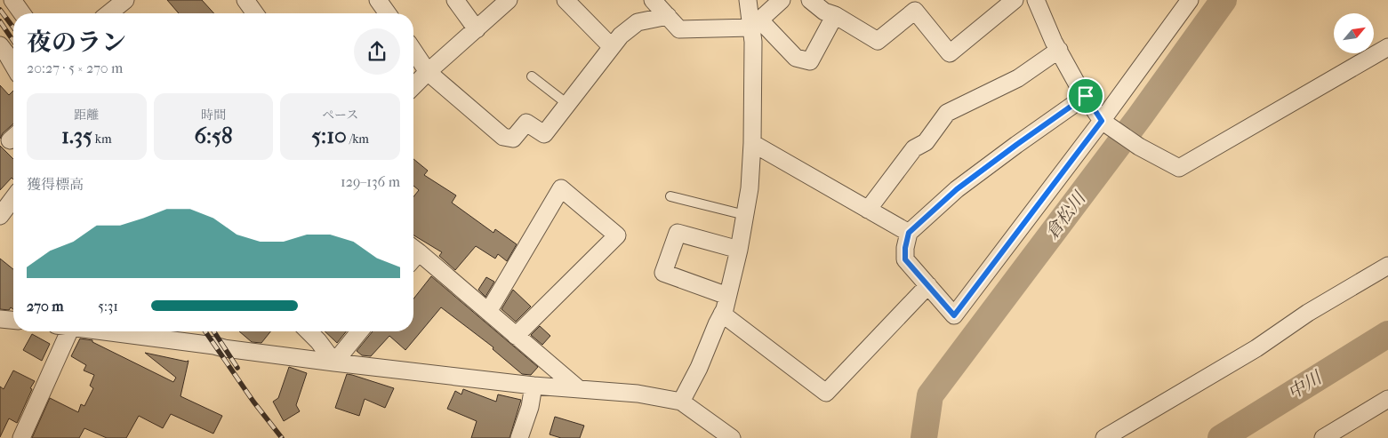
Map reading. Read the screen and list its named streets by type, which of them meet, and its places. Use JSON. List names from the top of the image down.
{
  "water": ["倉松川", "中川"],
  "north": "top right",
  "page": {
    "heading": ["夜のラン", "20:27 · 5 × 270 m"],
    "stats": [
      ["距離", "1.35 km"],
      ["時間", "6:58"],
      ["ペース", "5:10 /km"]
    ],
    "chart": ["獲得標高", "129–136 m"],
    "list": [
      {
        "name": "270 m",
        "note": "5:31"
      }
    ]
  }
}
